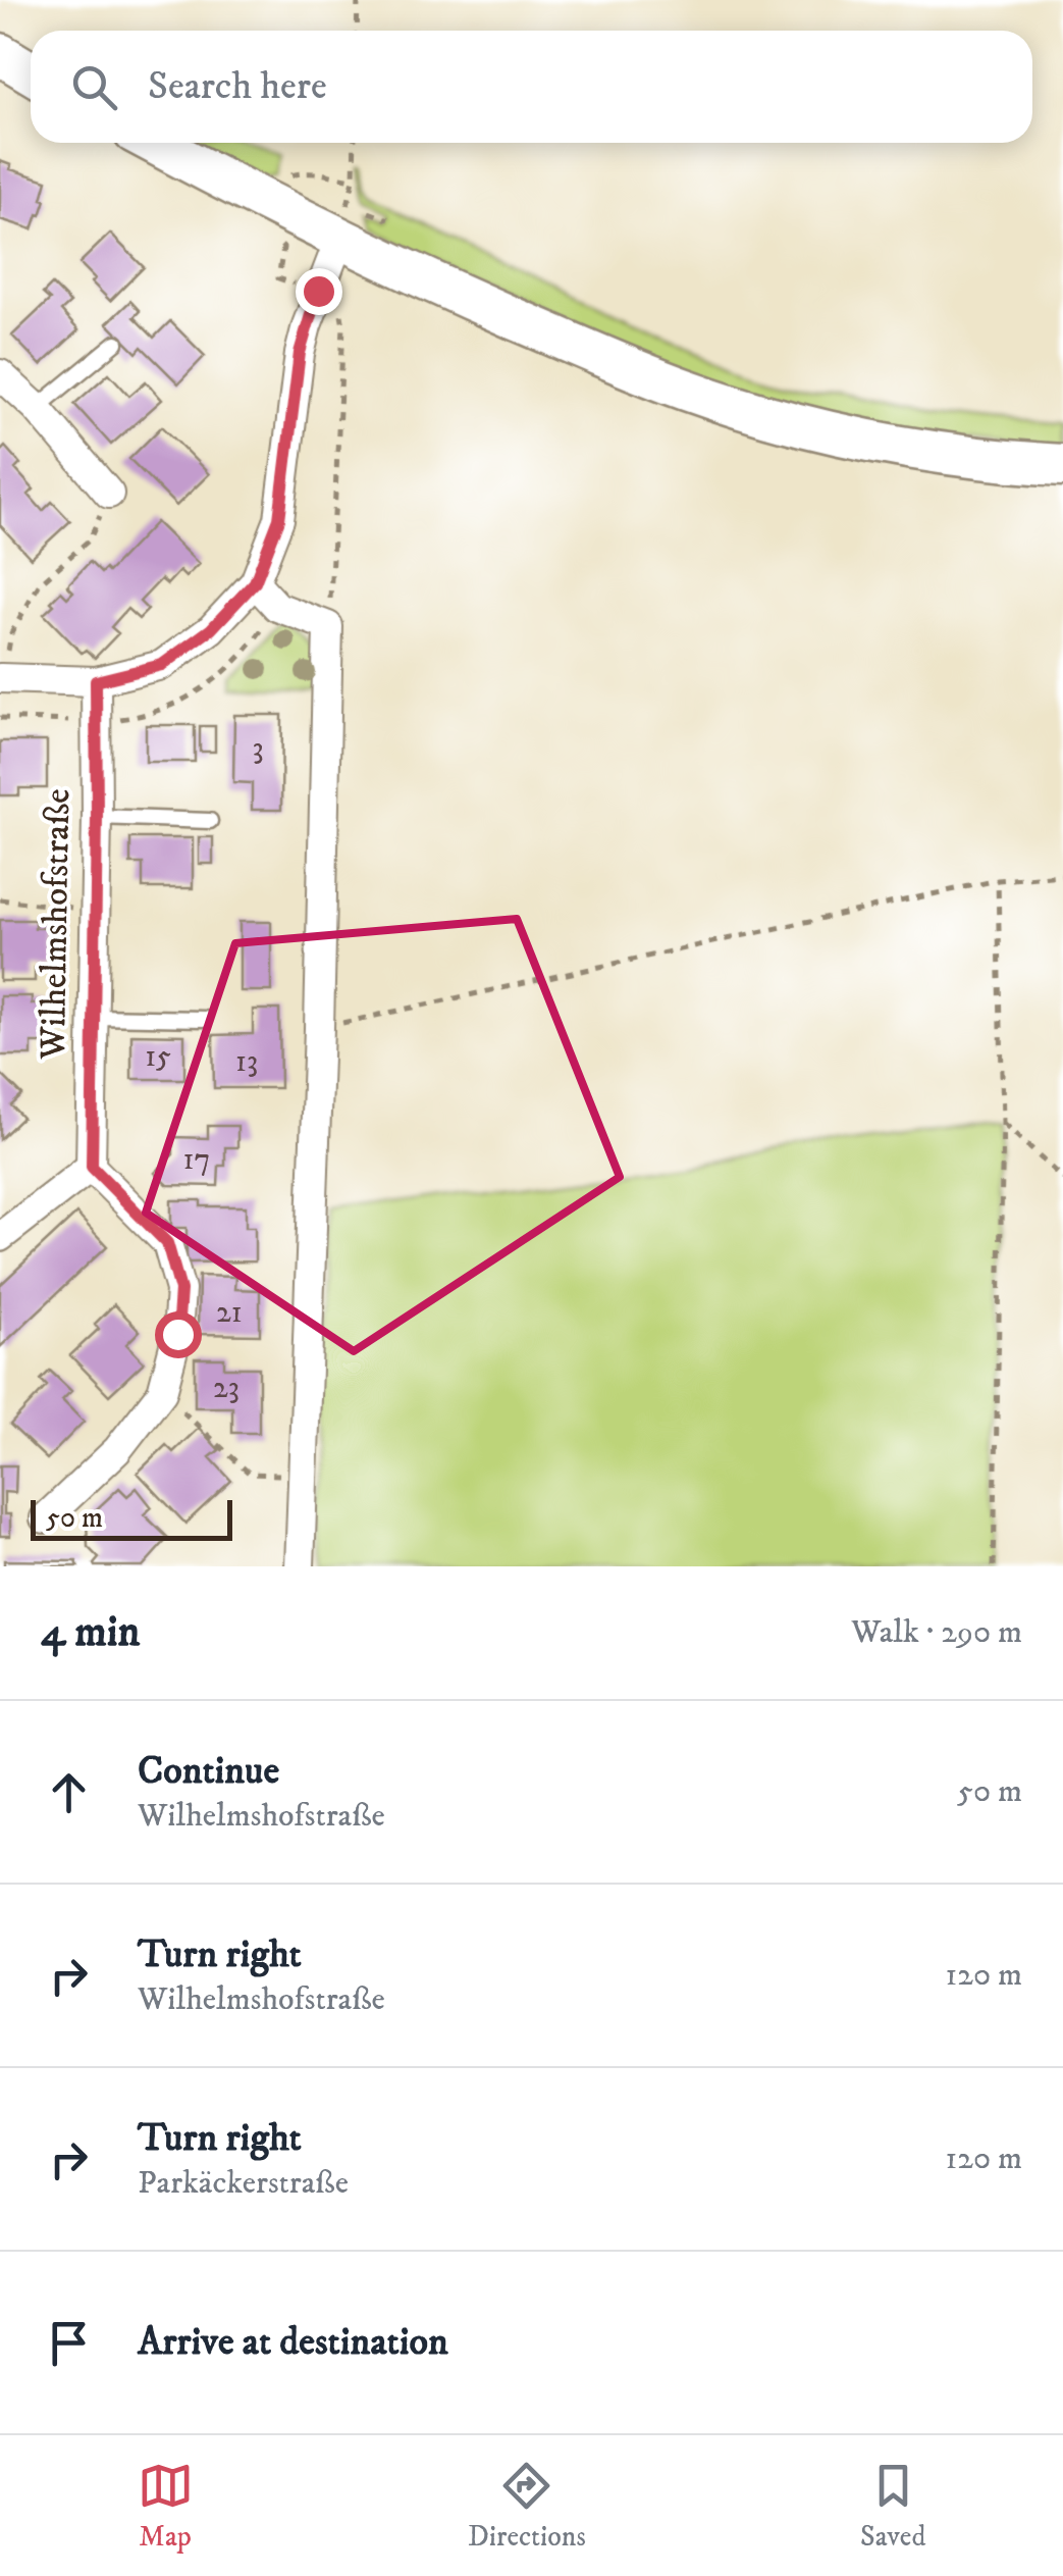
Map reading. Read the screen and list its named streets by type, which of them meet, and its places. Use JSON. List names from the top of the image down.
{
  "streets": {
    "street": ["Wilhelmshofstraße"]
  },
  "house_numbers": [
    "3",
    "15",
    "13",
    "17",
    "21",
    "23"
  ],
  "scale_bar": "50 m",
  "page": {
    "search": "Search here",
    "scale": "50 m",
    "heading": ["4 min", "Walk · 290 m"],
    "list": [
      ["Continue", "Wilhelmshofstraße", "50 m"],
      ["Turn right", "Wilhelmshofstraße", "120 m"],
      ["Turn right", "Parkäckerstraße", "120 m"],
      "Arrive at destination"
    ],
    "nav": ["Map", "Directions", "Saved"]
  }
}
